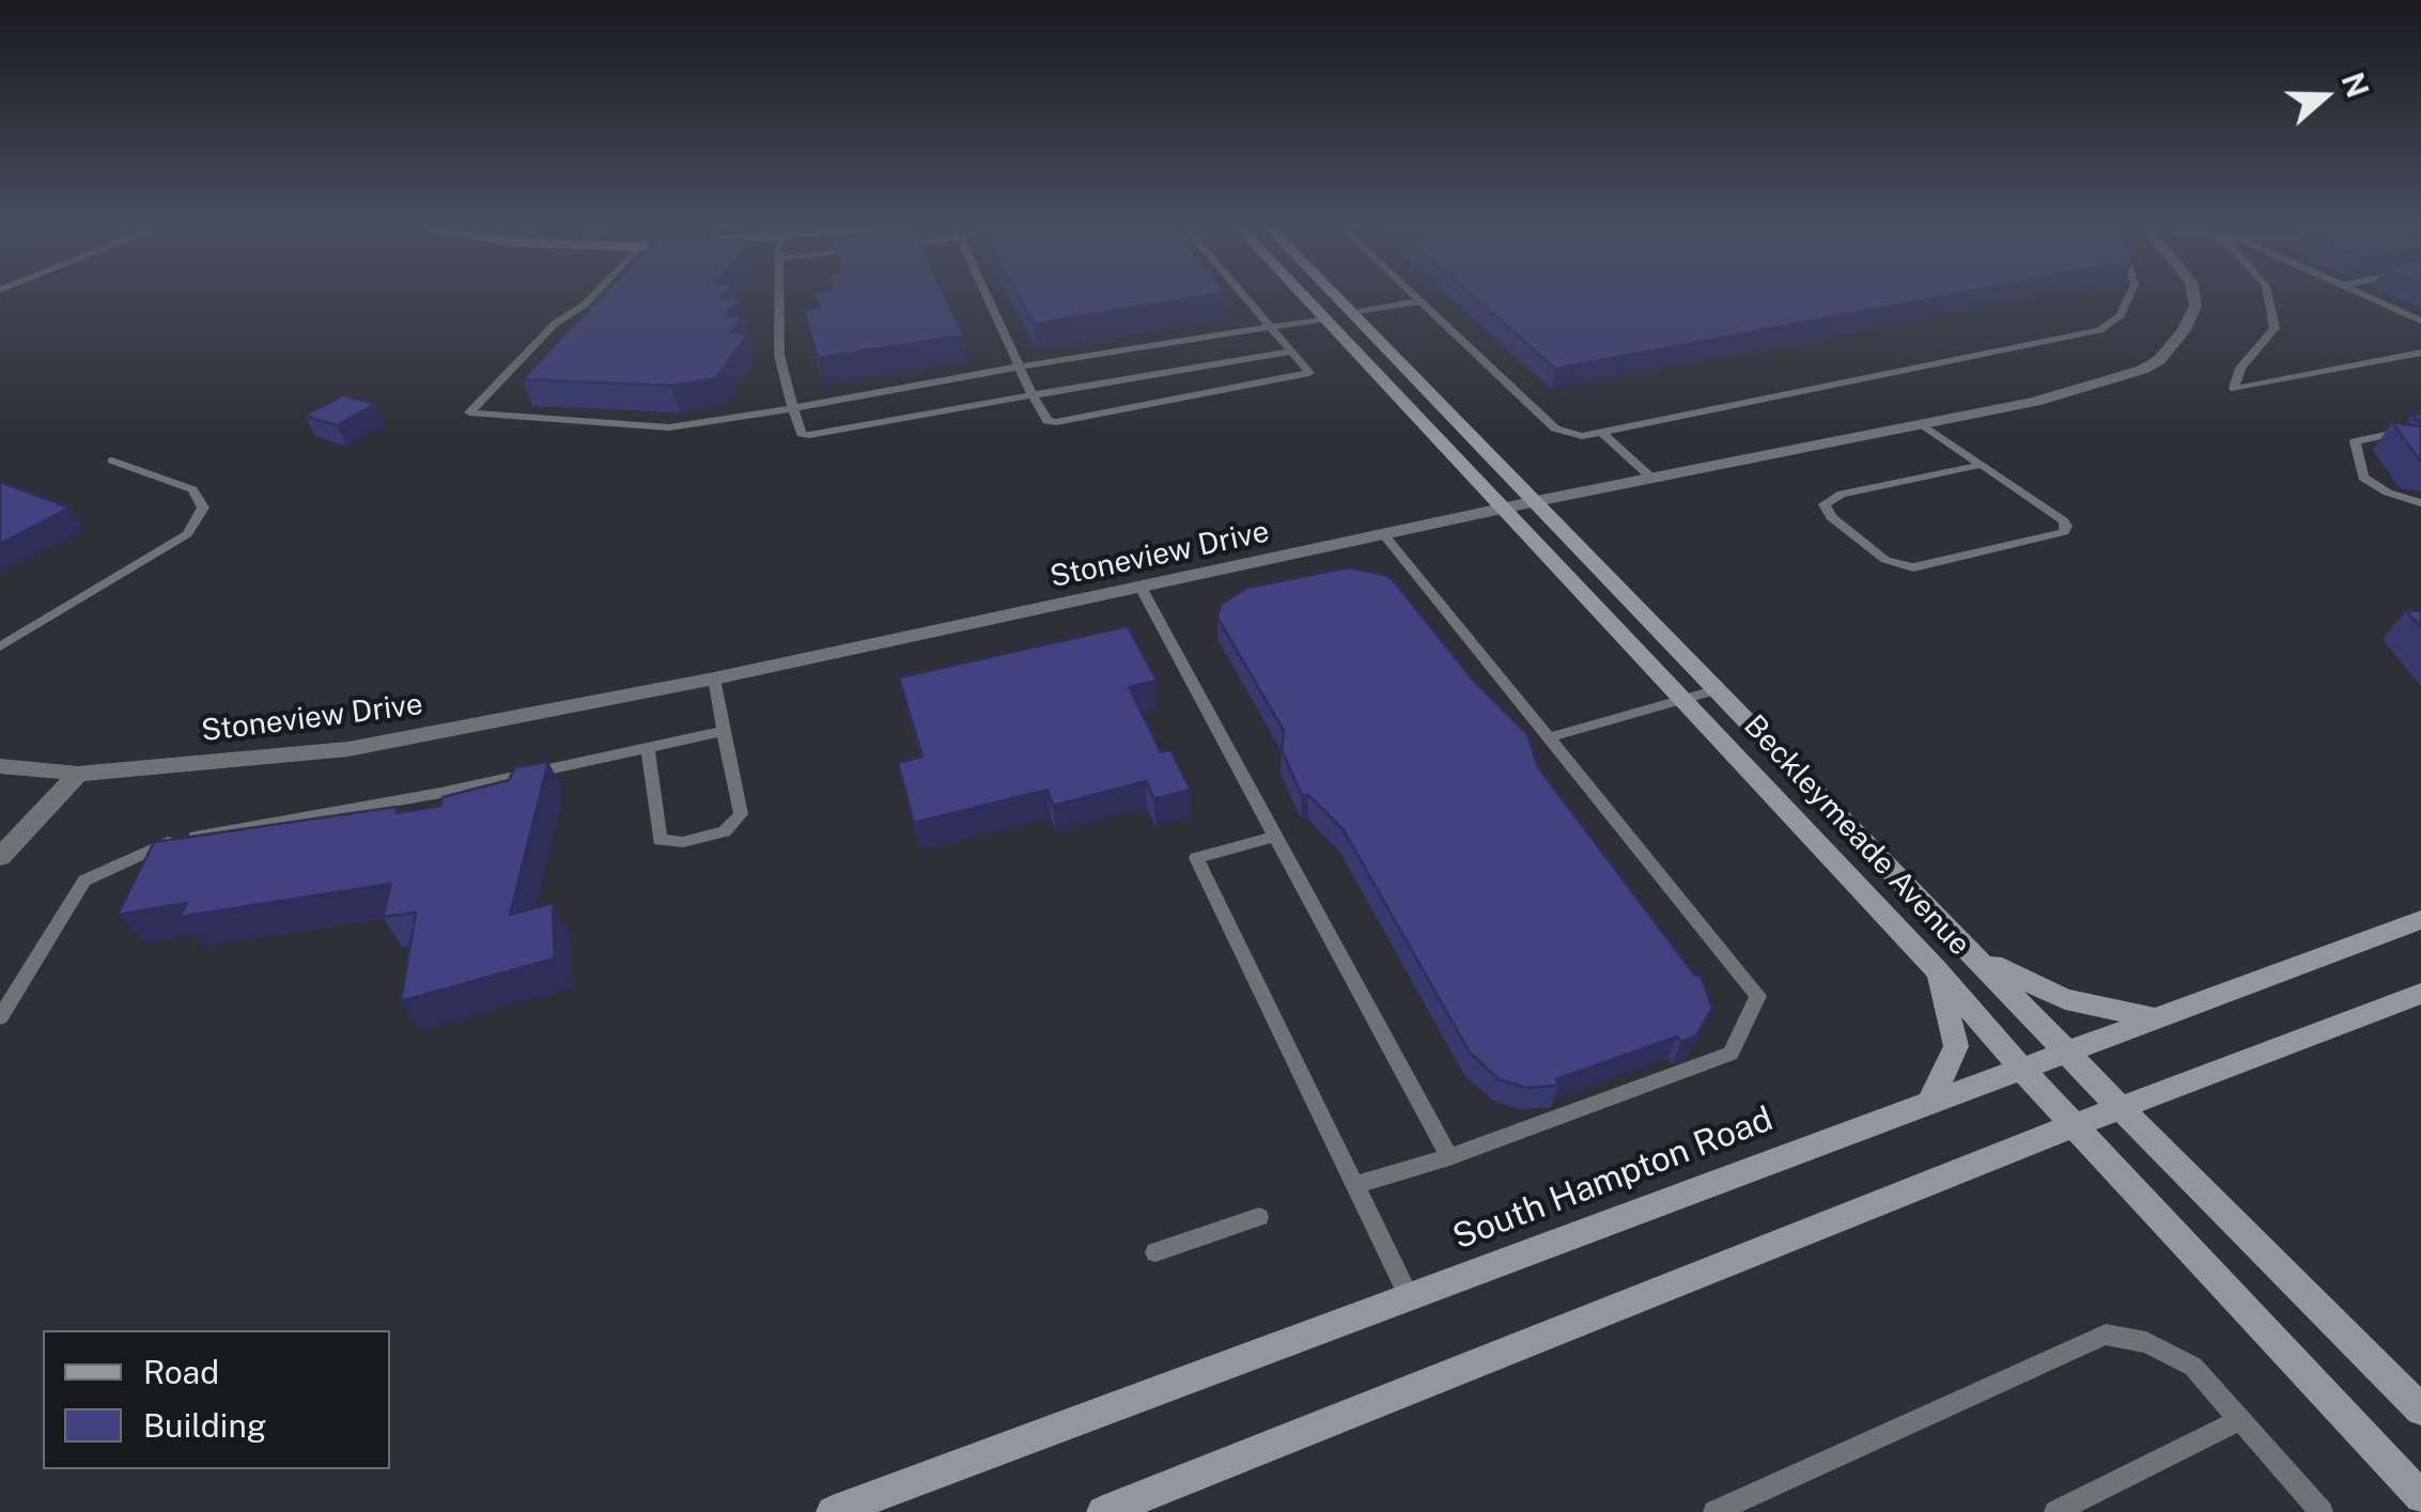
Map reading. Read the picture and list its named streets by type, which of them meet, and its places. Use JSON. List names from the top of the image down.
{
  "streets": {
    "street": ["Stoneview Drive", "Beckleymeade Avenue", "South Hampton Road"]
  },
  "crossings": [
    ["Stoneview Drive", "Beckleymeade Avenue"],
    ["Beckleymeade Avenue", "South Hampton Road"]
  ],
  "legend": ["Road", "Building"],
  "north": "right"
}
